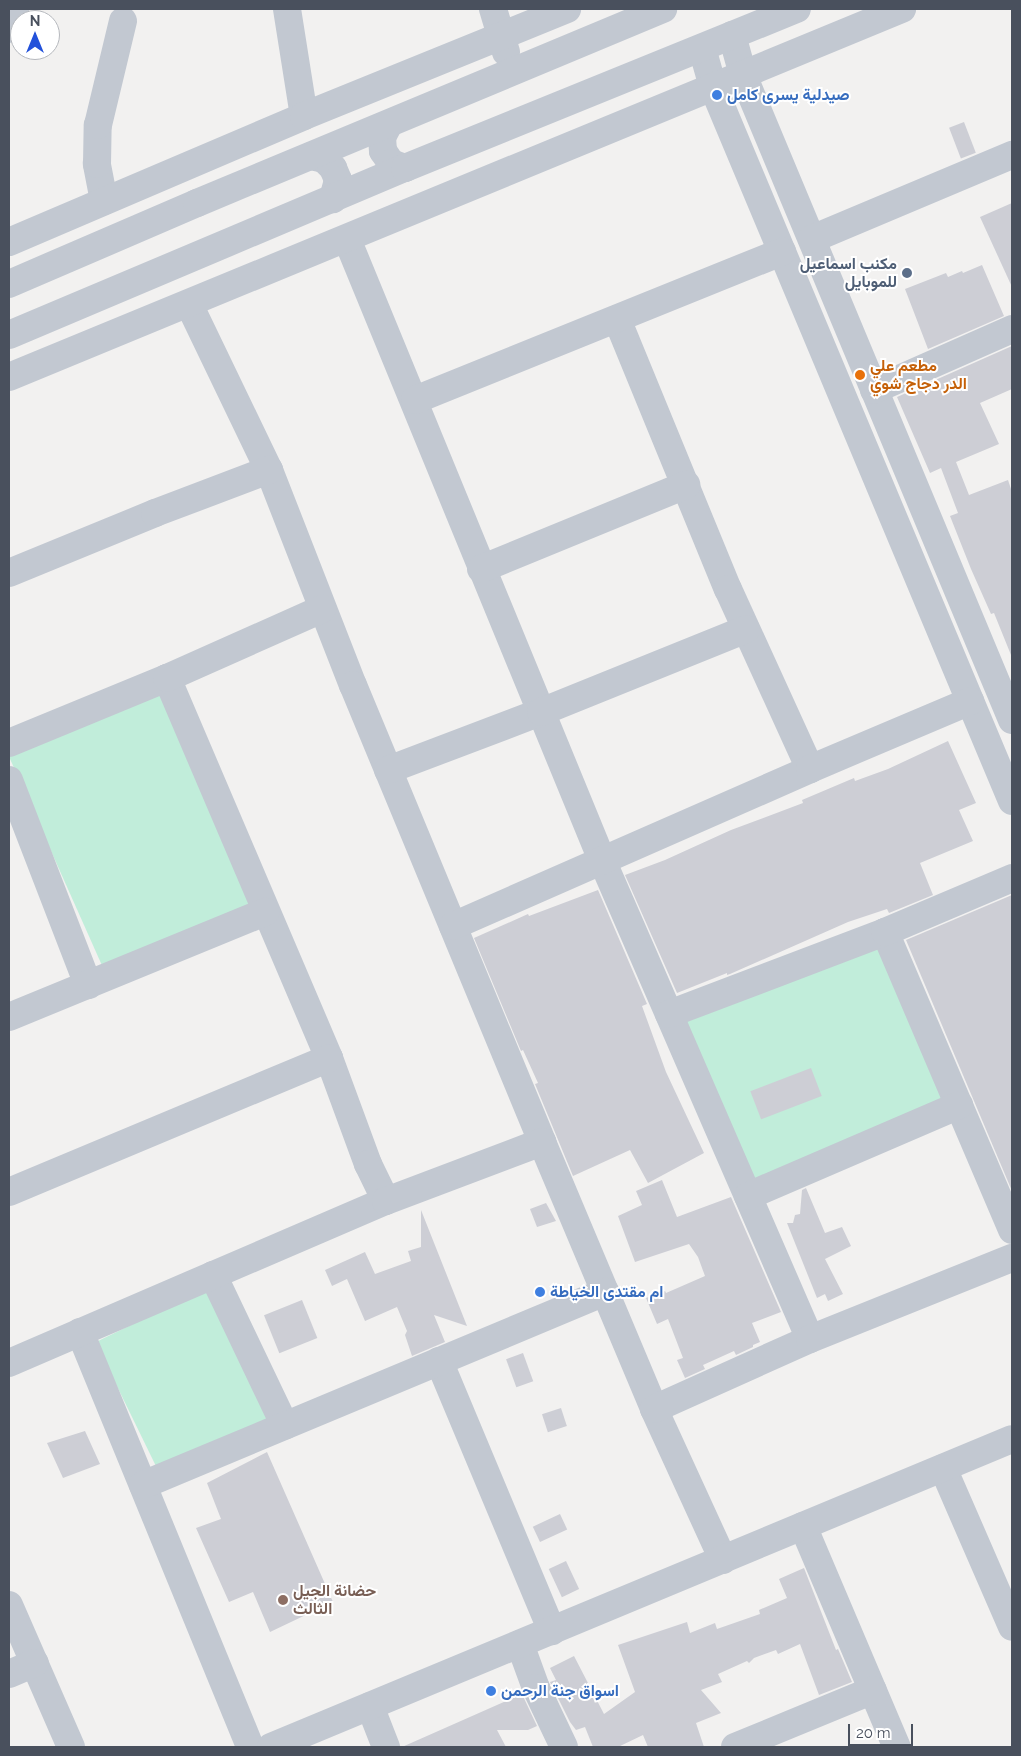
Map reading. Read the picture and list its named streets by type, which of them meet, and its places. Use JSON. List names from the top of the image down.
{
  "places": [
    "صيدلية يسرى كامل",
    "مكنب اسماعيل للموبايل",
    "مطعم علي الدر دجاج شوي",
    "ام مقتدى الخياطة",
    "حضانة الجيل الثالث",
    "اسواق جنة الرحمن"
  ],
  "scale_bar": "20 m",
  "north": "top"
}
